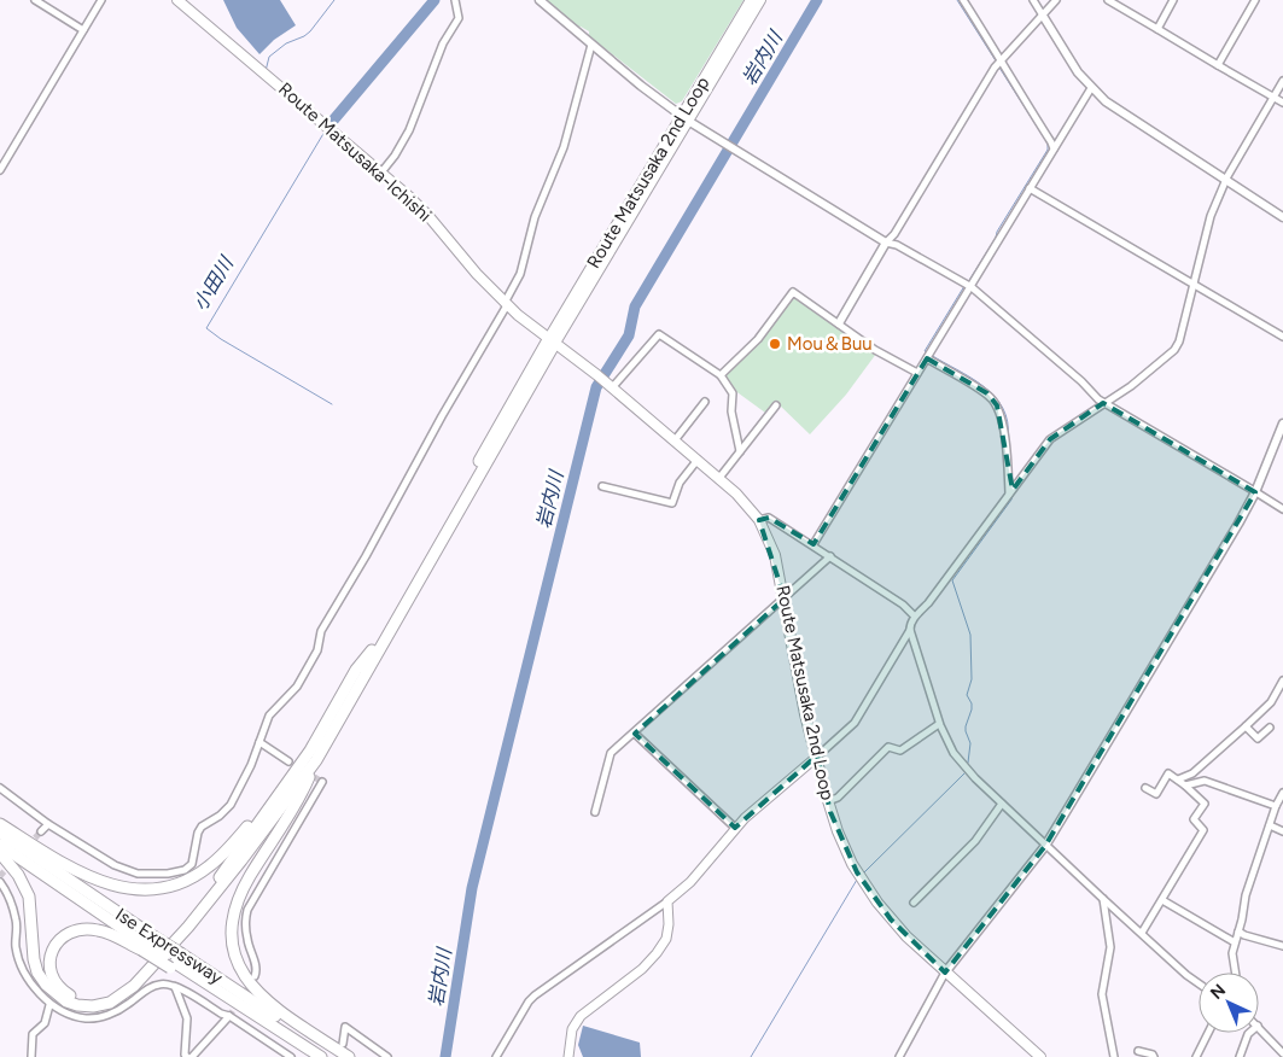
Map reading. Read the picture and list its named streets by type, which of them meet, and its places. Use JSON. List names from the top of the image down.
{
  "streets": {
    "highway": ["Ise Expressway"],
    "main road": ["Route Matsusaka-Ichishi", "Route Matsusaka 2nd Loop"]
  },
  "crossings": [
    ["Route Matsusaka-Ichishi", "Route Matsusaka 2nd Loop"]
  ],
  "water": ["岩内川", "小田川"],
  "places": ["Mou＆Buu"],
  "north": "top left"
}
